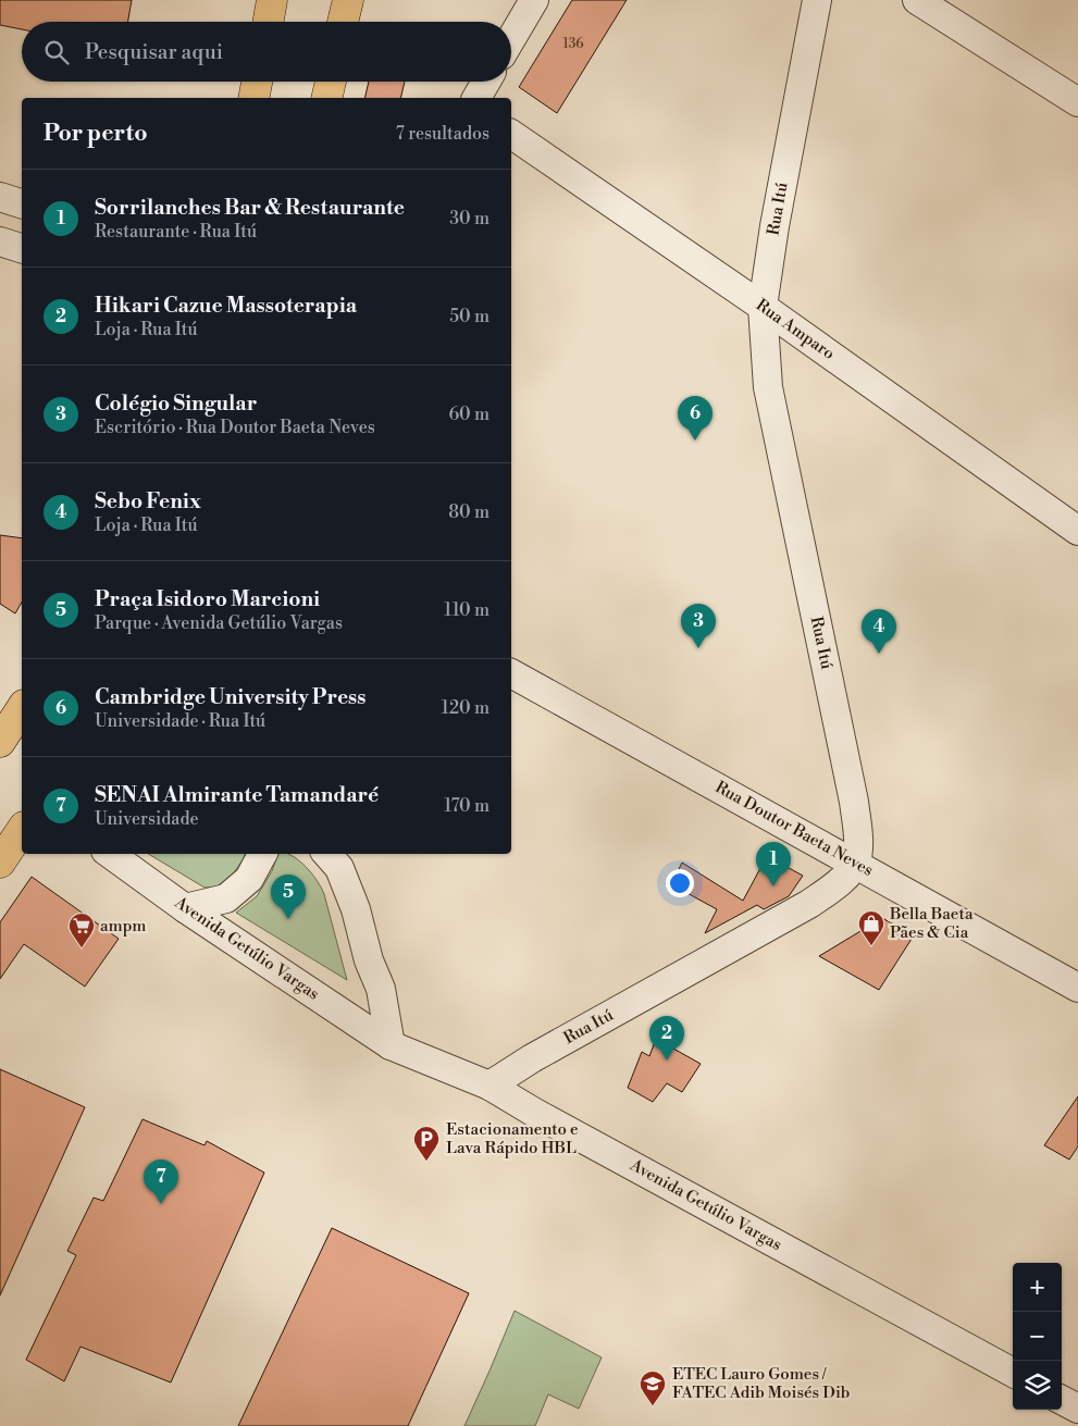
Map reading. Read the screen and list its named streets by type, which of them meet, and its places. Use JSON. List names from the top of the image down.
{
  "streets": {
    "street": [
      "Rua Itú",
      "Rua Amparo",
      "Rua Doutor Baeta Neves",
      "Avenida Getúlio Vargas"
    ]
  },
  "crossings": [
    ["Rua Itú", "Rua Amparo"],
    ["Rua Itú", "Rua Doutor Baeta Neves"],
    ["Rua Itú", "Avenida Getúlio Vargas"]
  ],
  "places": {
    "shop": ["Bella Baeta Pães & Cia"],
    "supermarket": ["ampm"],
    "parking": ["Estacionamento e Lava Rápido HBL"],
    "school or university": ["ETEC Lauro Gomes / FATEC Adib Moisés Dib"]
  },
  "house_numbers": ["136"],
  "page": {
    "search": "Pesquisar aqui",
    "heading": ["Por perto", "7 resultados"],
    "list": [
      {
        "mark": "1",
        "name": "Sorrilanches Bar & Restaurante",
        "note": "Restaurante · Rua Itú",
        "value": "30 m"
      },
      {
        "mark": "2",
        "name": "Hikari Cazue Massoterapia",
        "note": "Loja · Rua Itú",
        "value": "50 m"
      },
      {
        "mark": "3",
        "name": "Colégio Singular",
        "note": "Escritório · Rua Doutor Baeta Neves",
        "value": "60 m"
      },
      {
        "mark": "4",
        "name": "Sebo Fenix",
        "note": "Loja · Rua Itú",
        "value": "80 m"
      },
      {
        "mark": "5",
        "name": "Praça Isidoro Marcioni",
        "note": "Parque · Avenida Getúlio Vargas",
        "value": "110 m"
      },
      {
        "mark": "6",
        "name": "Cambridge University Press",
        "note": "Universidade · Rua Itú",
        "value": "120 m"
      },
      {
        "mark": "7",
        "name": "SENAI Almirante Tamandaré",
        "note": "Universidade",
        "value": "170 m"
      }
    ],
    "pins": [
      "6",
      "3",
      "4",
      "1",
      "5",
      "2",
      "7"
    ],
    "map_buttons": ["+", "−"]
  }
}
